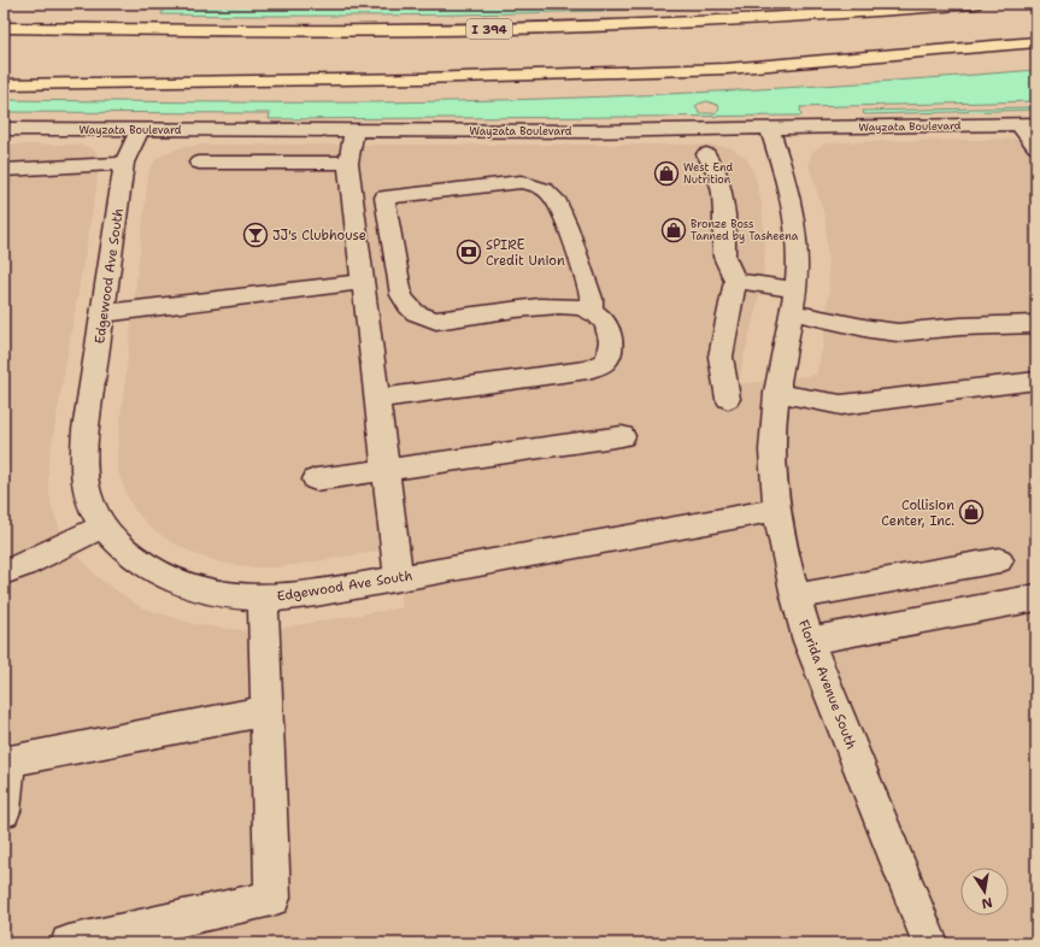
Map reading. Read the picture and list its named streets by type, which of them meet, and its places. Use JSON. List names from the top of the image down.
{
  "streets": {
    "highway": ["I 394"],
    "street": ["Wayzata Boulevard", "Edgewood Ave South", "Florida Avenue South"]
  },
  "crossings": [
    ["Wayzata Boulevard", "Edgewood Ave South"],
    ["Wayzata Boulevard", "Florida Avenue South"],
    ["Edgewood Ave South", "Florida Avenue South"]
  ],
  "places": {
    "shop": ["West End Nutrition", "Bronze Boss Tanned by Tasheena", "Collision Center, Inc."],
    "bar": ["JJ's Clubhouse"],
    "bank": ["SPIRE Credit Union"]
  },
  "north": "bottom"
}
